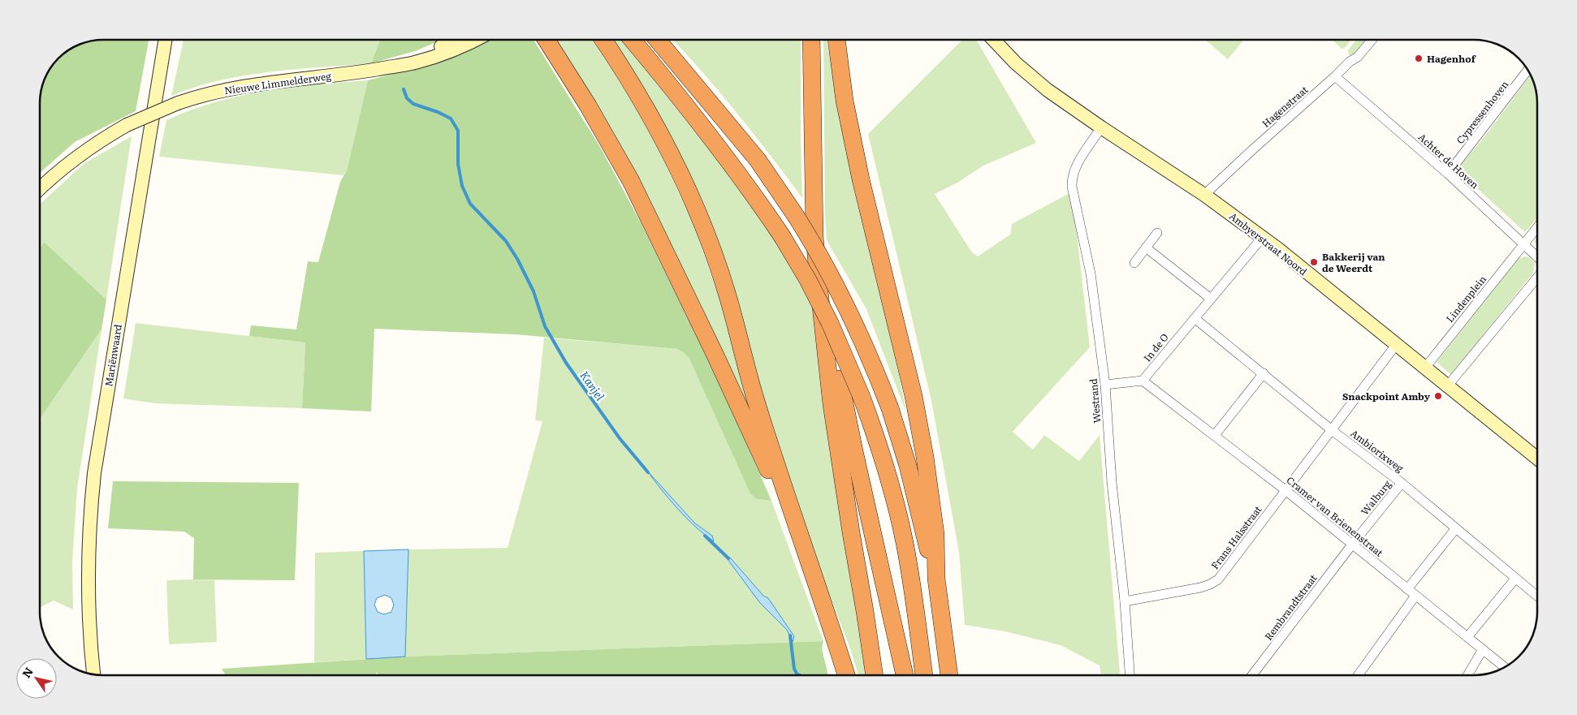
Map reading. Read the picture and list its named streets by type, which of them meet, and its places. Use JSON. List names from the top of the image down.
{
  "streets": {
    "street": [
      "Nieuwe Limmelderweg",
      "Hagenstraat",
      "Cypressenhoven",
      "Achter de Hoven",
      "Ambyerstraat Noord",
      "Lindenplein",
      "In de O",
      "Mariënwaard",
      "Westrand",
      "Ambiorixweg",
      "Walburg",
      "Cramer van Brienenstraat",
      "Frans Halsstraat",
      "Rembrandtstraat"
    ]
  },
  "crossings": [
    ["Hagenstraat", "Achter de Hoven"],
    ["Hagenstraat", "Ambyerstraat Noord"],
    ["Cypressenhoven", "Achter de Hoven"],
    ["Achter de Hoven", "Lindenplein"],
    ["Ambyerstraat Noord", "Lindenplein"],
    ["Ambyerstraat Noord", "In de O"],
    ["Ambyerstraat Noord", "Westrand"],
    ["In de O", "Ambiorixweg"],
    ["In de O", "Cramer van Brienenstraat"],
    ["Westrand", "Frans Halsstraat"],
    ["Ambiorixweg", "Walburg"],
    ["Walburg", "Cramer van Brienenstraat"],
    ["Walburg", "Rembrandtstraat"],
    ["Cramer van Brienenstraat", "Frans Halsstraat"],
    ["Cramer van Brienenstraat", "Rembrandtstraat"]
  ],
  "water": ["Kanjel"],
  "places": ["Hagenhof", "Bakkerij van de Weerdt", "Snackpoint Amby"],
  "north": "top left"
}
